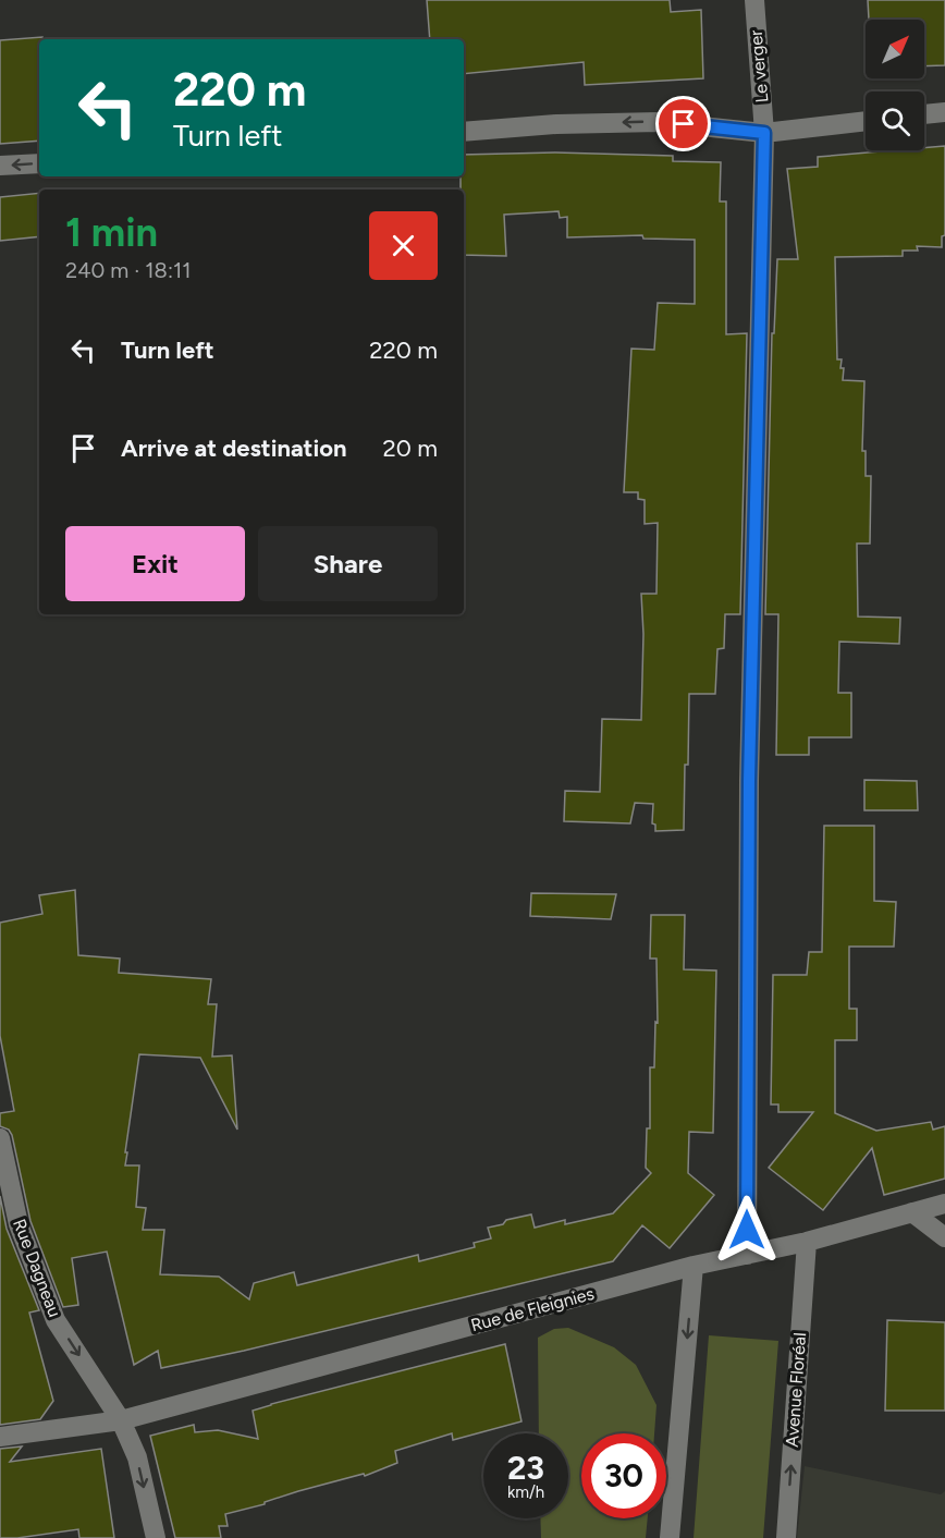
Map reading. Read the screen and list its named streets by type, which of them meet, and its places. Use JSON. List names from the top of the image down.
{
  "streets": {
    "street": [
      "Le verger",
      "Rue Dagneau",
      "Rue de Fleignies",
      "Avenue Floréal"
    ]
  },
  "crossings": [
    ["Le verger", "Rue de Fleignies"],
    ["Rue Dagneau", "Rue de Fleignies"],
    ["Rue de Fleignies", "Avenue Floréal"]
  ],
  "one_way": ["Rue Dagneau"],
  "north": "top right",
  "page": {
    "turn": ["220 m", "Turn left"],
    "heading": ["1 min", "240 m · 18:11"],
    "list": [
      {
        "name": "Turn left",
        "value": "220 m"
      },
      {
        "name": "Arrive at destination",
        "value": "20 m"
      }
    ],
    "buttons": ["Exit", "Share"],
    "speed": "23 km/h",
    "limit": "30"
  }
}
